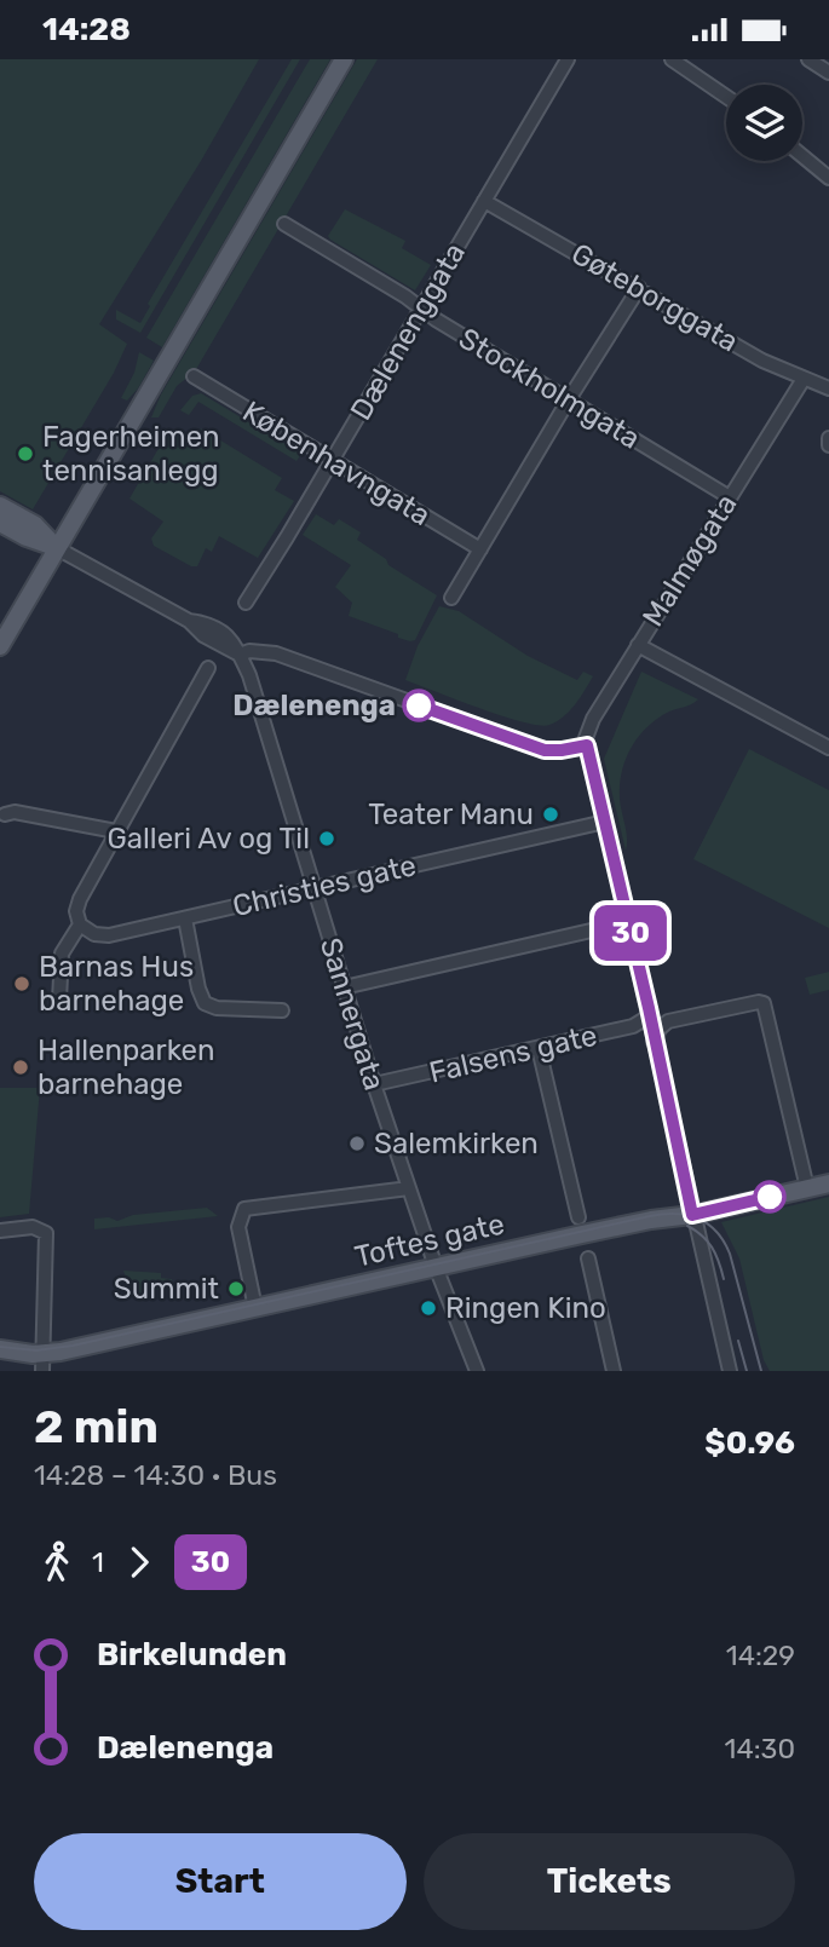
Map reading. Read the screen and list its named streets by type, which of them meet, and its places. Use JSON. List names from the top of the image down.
{
  "streets": {
    "main road": ["Toftes gate"],
    "street": [
      "Gøteborggata",
      "Dælenenggata",
      "Stockholmgata",
      "Københavngata",
      "Malmøgata",
      "Christies gate",
      "Sannergata",
      "Falsens gate"
    ]
  },
  "crossings": [
    ["Gøteborggata", "Dælenenggata"],
    ["Gøteborggata", "Malmøgata"],
    ["Dælenenggata", "Stockholmgata"],
    ["Dælenenggata", "Københavngata"],
    ["Stockholmgata", "Malmøgata"],
    ["Christies gate", "Sannergata"],
    ["Sannergata", "Falsens gate"],
    ["Sannergata", "Toftes gate"]
  ],
  "places": [
    "Fagerheimen tennisanlegg",
    "Dælenenga",
    "Teater Manu",
    "Galleri Av og Til",
    "Barnas Hus barnehage",
    "Hallenparken barnehage",
    "Salemkirken",
    "Summit",
    "Ringen Kino"
  ],
  "lines": ["bus line 30"],
  "page": {
    "status": "14:28",
    "on_map": "30",
    "heading": ["2 min", "14:28 – 14:30 · Bus", "$0.96"],
    "legs": ["1", "30"],
    "list": [
      {
        "name": "Birkelunden",
        "value": "14:29"
      },
      {
        "name": "Dælenenga",
        "value": "14:30"
      }
    ],
    "buttons": ["Start", "Tickets"]
  }
}
